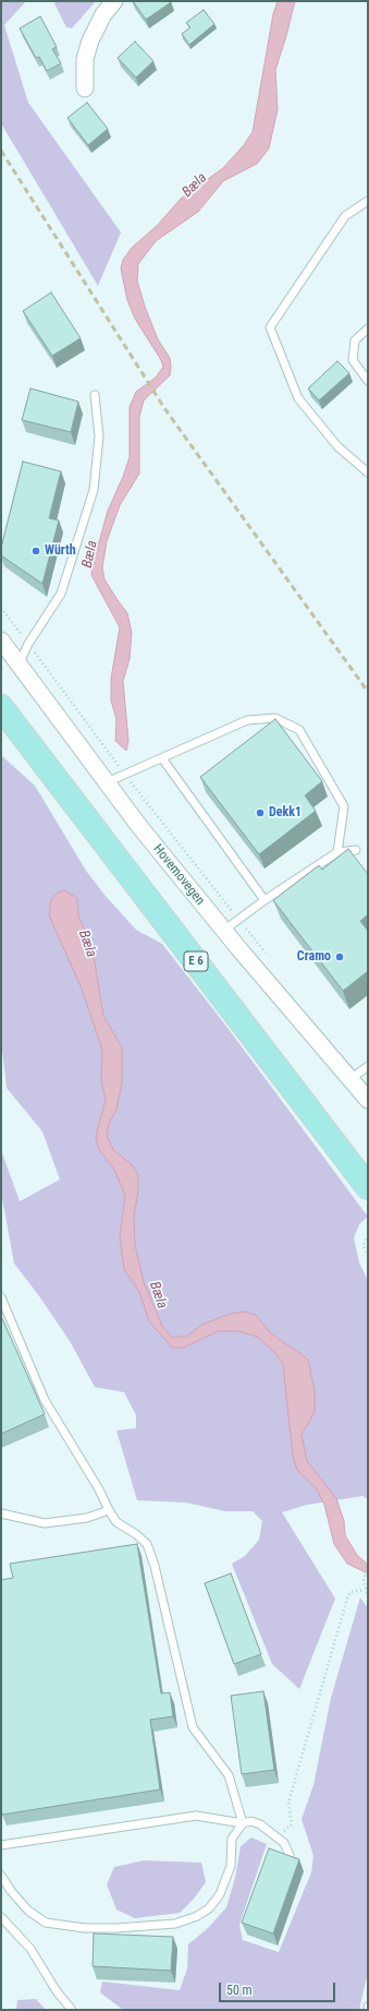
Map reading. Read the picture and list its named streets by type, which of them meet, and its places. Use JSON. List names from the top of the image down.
{
  "streets": {
    "highway": ["E 6"],
    "street": ["Hovemovegen"]
  },
  "water": ["Bæla"],
  "places": ["Würth", "Dekk1", "Cramo"],
  "scale_bar": "50 m"
}
